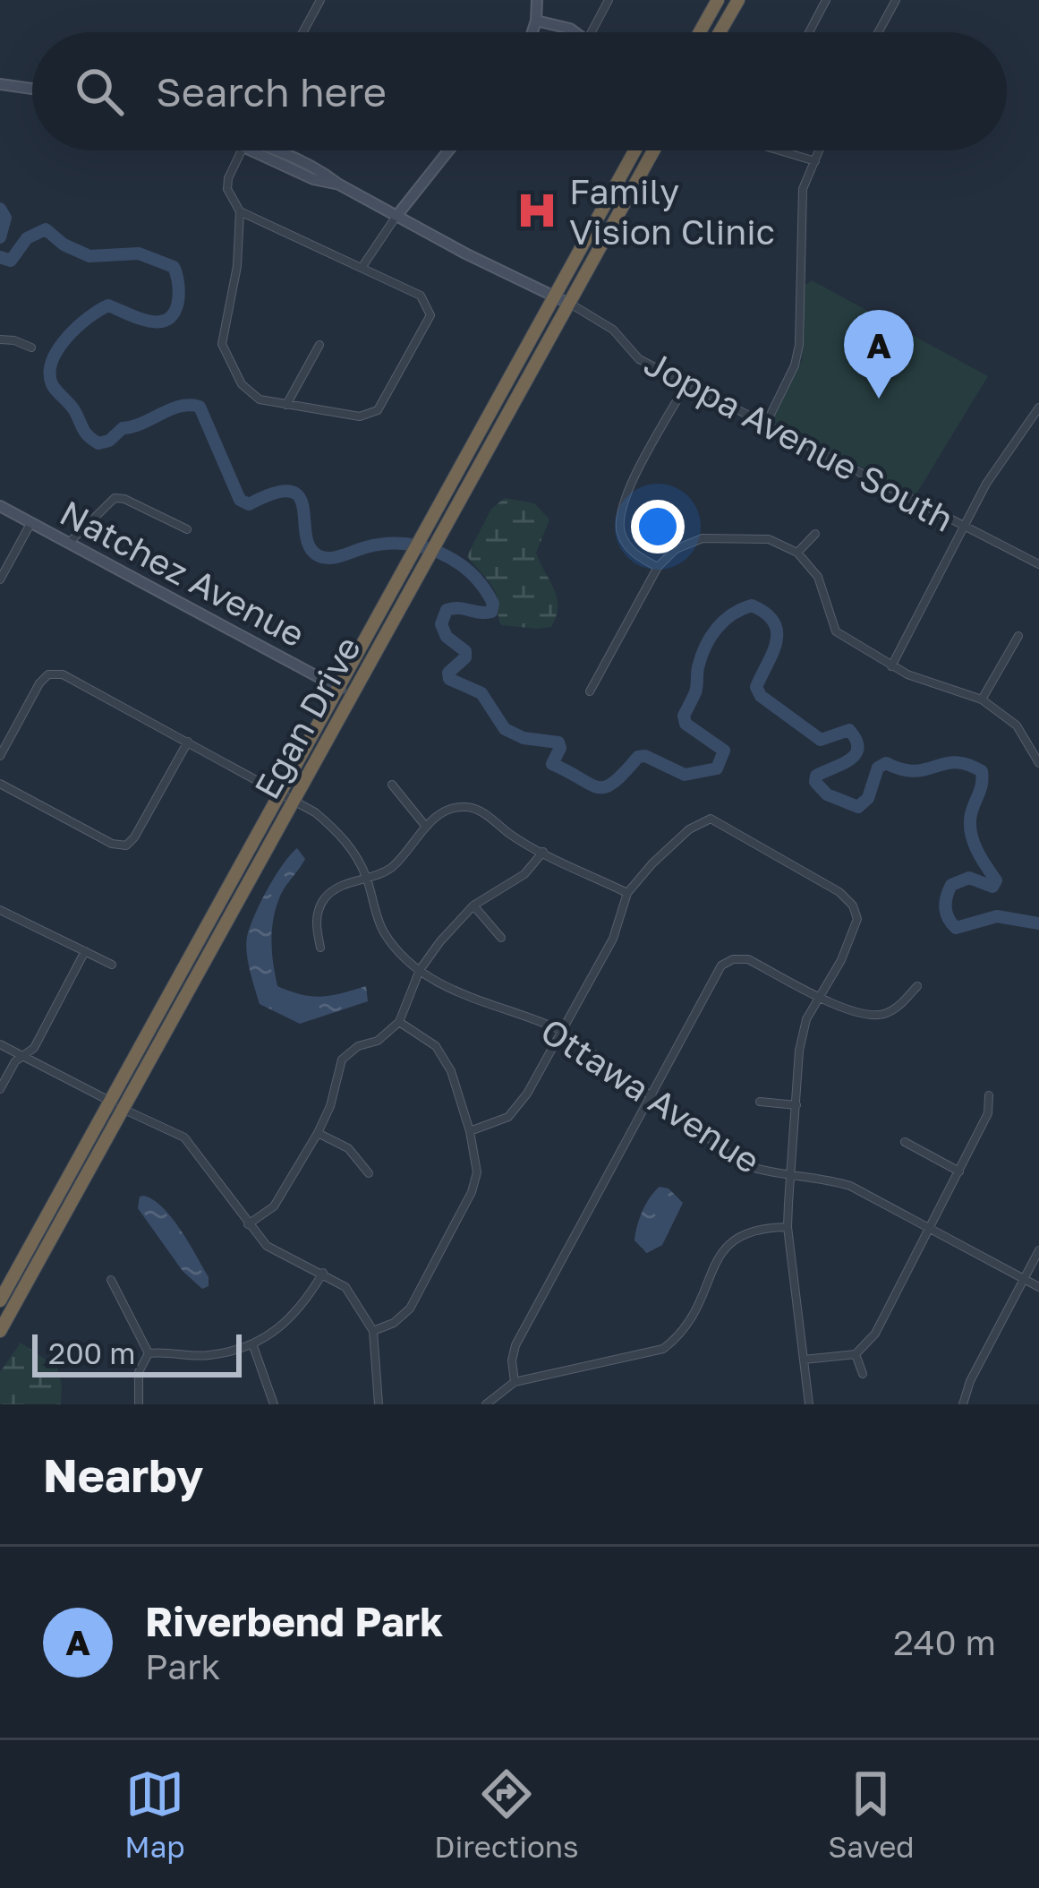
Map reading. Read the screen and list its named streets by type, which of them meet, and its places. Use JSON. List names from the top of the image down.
{
  "streets": {
    "highway": ["Egan Drive"],
    "street": ["Joppa Avenue South", "Natchez Avenue", "Ottawa Avenue"]
  },
  "crossings": [
    ["Joppa Avenue South", "Egan Drive"],
    ["Natchez Avenue", "Egan Drive"],
    ["Egan Drive", "Ottawa Avenue"]
  ],
  "places": {
    "hospital": ["Family Vision Clinic"]
  },
  "scale_bar": "200 m",
  "page": {
    "search": "Search here",
    "pins": "A",
    "scale": "200 m",
    "heading": "Nearby",
    "list": [
      {
        "mark": "A",
        "name": "Riverbend Park",
        "note": "Park",
        "value": "240 m"
      }
    ],
    "nav": ["Map", "Directions", "Saved"]
  }
}
